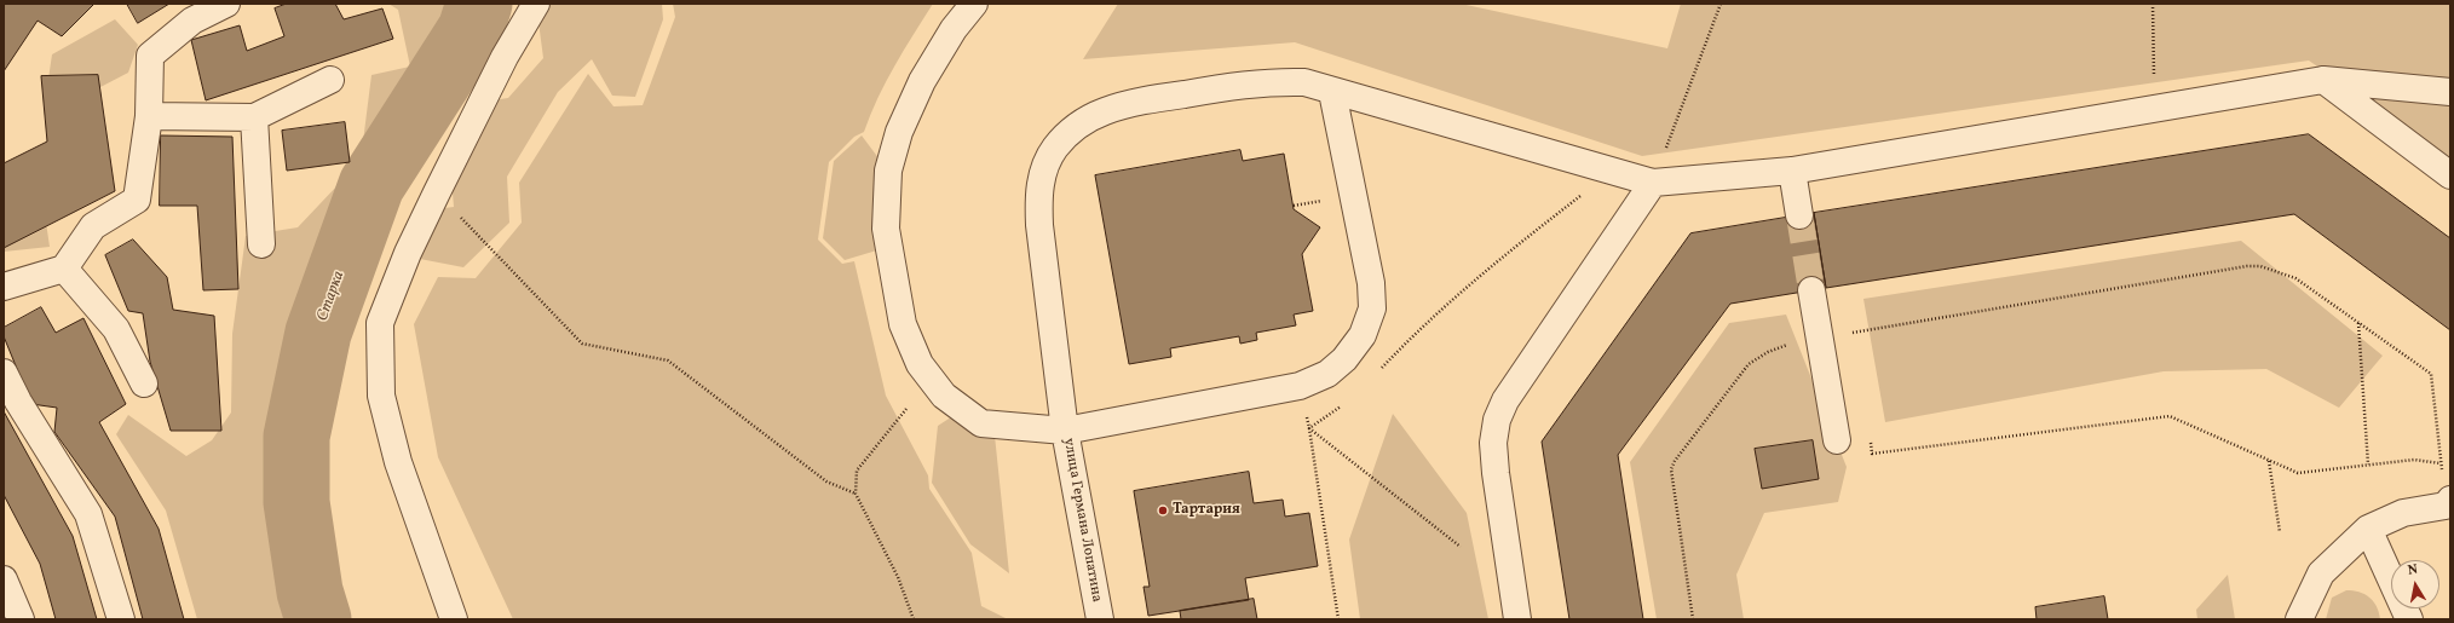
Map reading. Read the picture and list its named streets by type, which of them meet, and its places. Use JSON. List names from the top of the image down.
{
  "streets": {
    "street": ["улица Германа Лопатина"]
  },
  "water": ["Старка"],
  "places": ["Тартария"],
  "north": "top"
}
